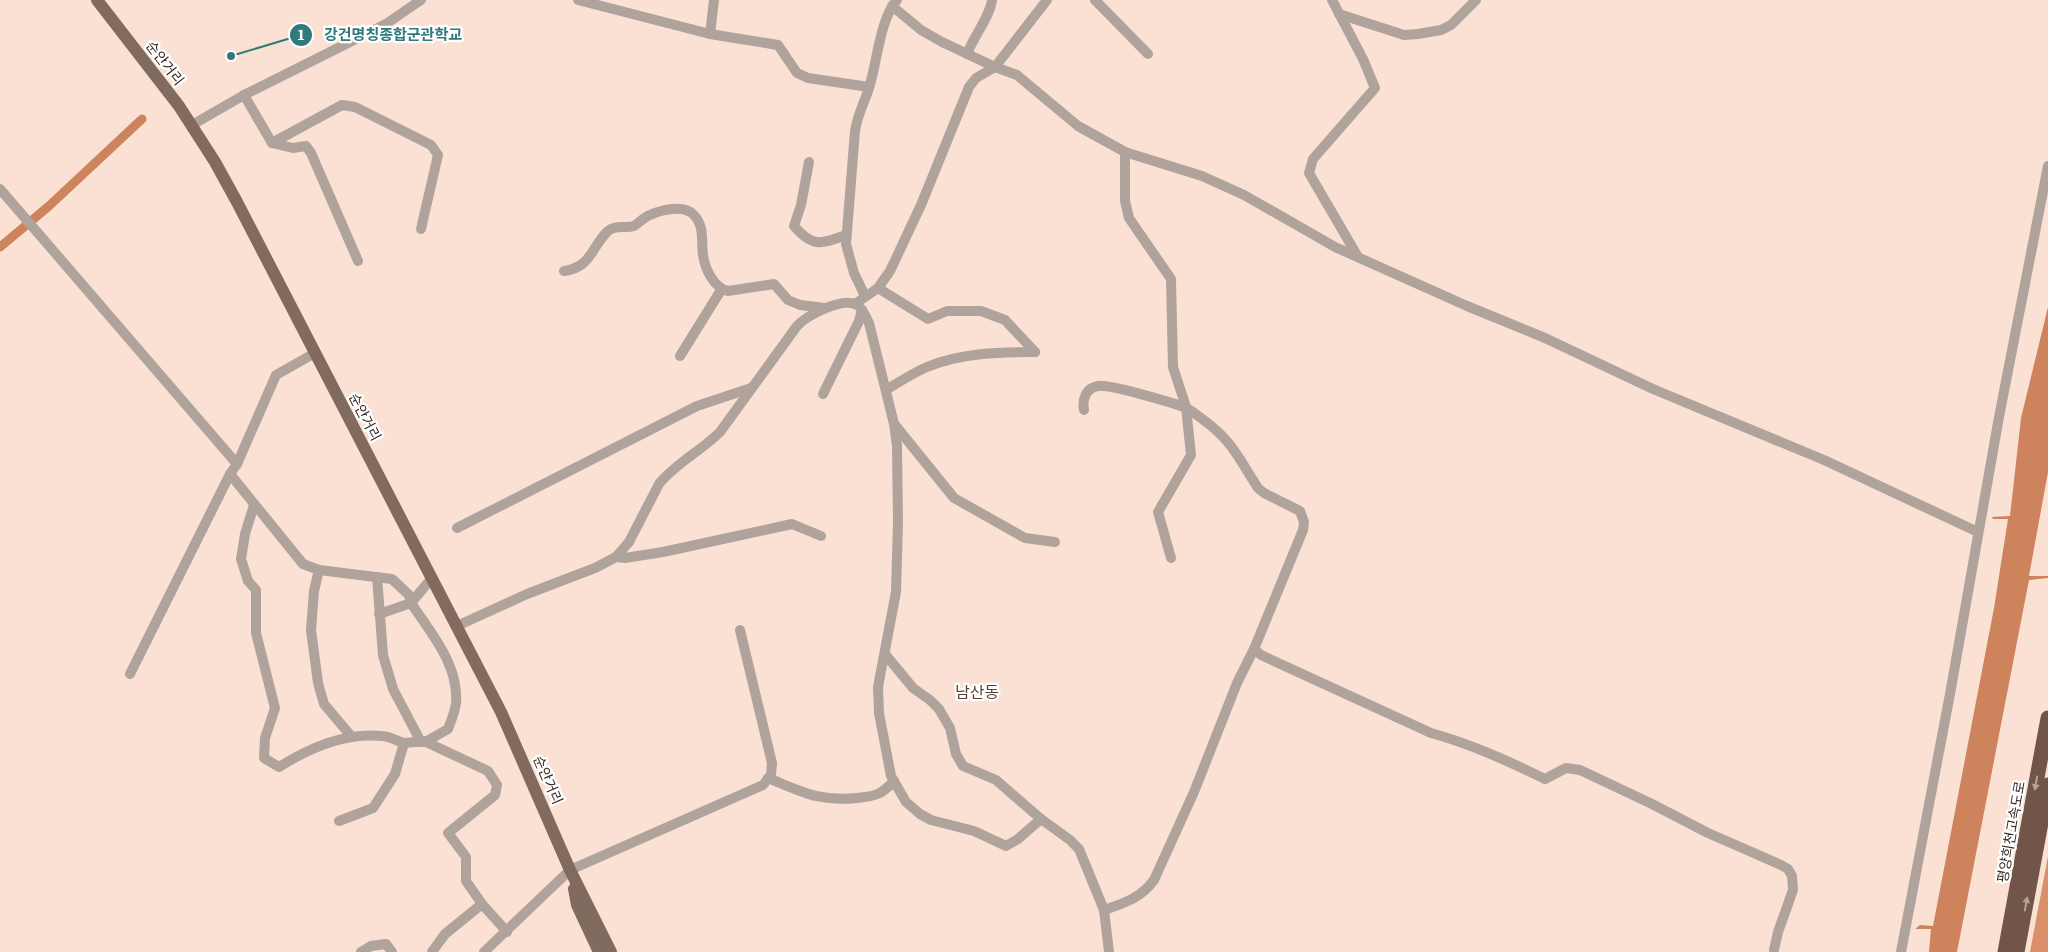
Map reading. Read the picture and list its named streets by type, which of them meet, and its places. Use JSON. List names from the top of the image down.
{
  "streets": {
    "highway": ["평양희천고속도로"],
    "main road": ["순안거리"]
  },
  "districts": ["남산동"],
  "places": ["강건명칭종합군관학교"]
}
